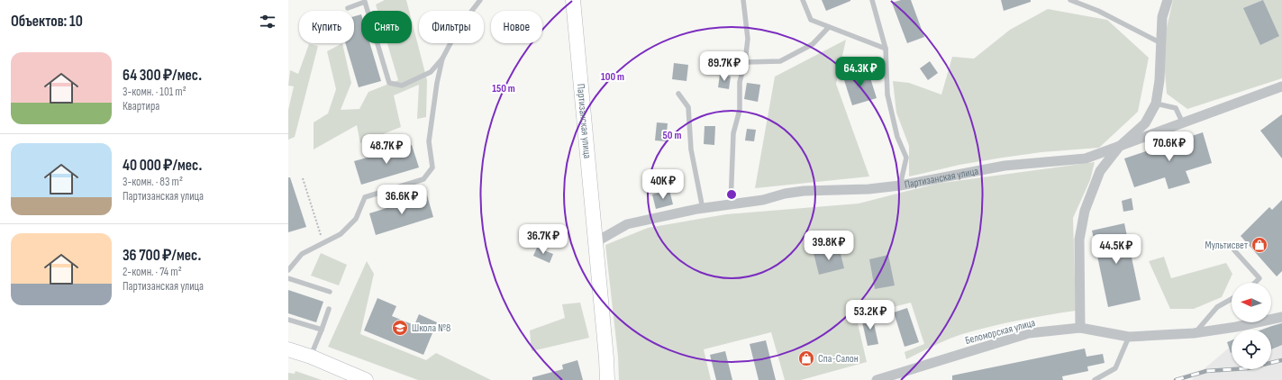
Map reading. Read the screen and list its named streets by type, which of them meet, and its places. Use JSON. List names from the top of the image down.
{
  "streets": {
    "main road": ["Партизанская улица"],
    "street": ["Беломорская улица"]
  },
  "places": {
    "shop": ["Мультисвет", "Спа-Салон"],
    "school or university": ["Школа №8"]
  },
  "north": "left",
  "page": {
    "heading": "Объектов: 10",
    "chip": [
      "Купить",
      "Снять",
      "Фильтры",
      "Новое"
    ],
    "list": [
      {
        "name": "64 300 ₽/мес.",
        "note": "3-комн. · 101 m² · Квартира"
      },
      {
        "name": "40 000 ₽/мес.",
        "note": "3-комн. · 83 m² · Партизанская улица"
      },
      {
        "name": "36 700 ₽/мес.",
        "note": "2-комн. · 74 m² · Партизанская улица"
      }
    ],
    "price": [
      "89.7K ₽",
      "64.3K ₽",
      "70.6K ₽",
      "48.7K ₽",
      "40K ₽",
      "36.6K ₽",
      "36.7K ₽",
      "39.8K ₽",
      "44.5K ₽",
      "53.2K ₽"
    ]
  },
  "rings": ["100 m", "150 m", "50 m"]
}
